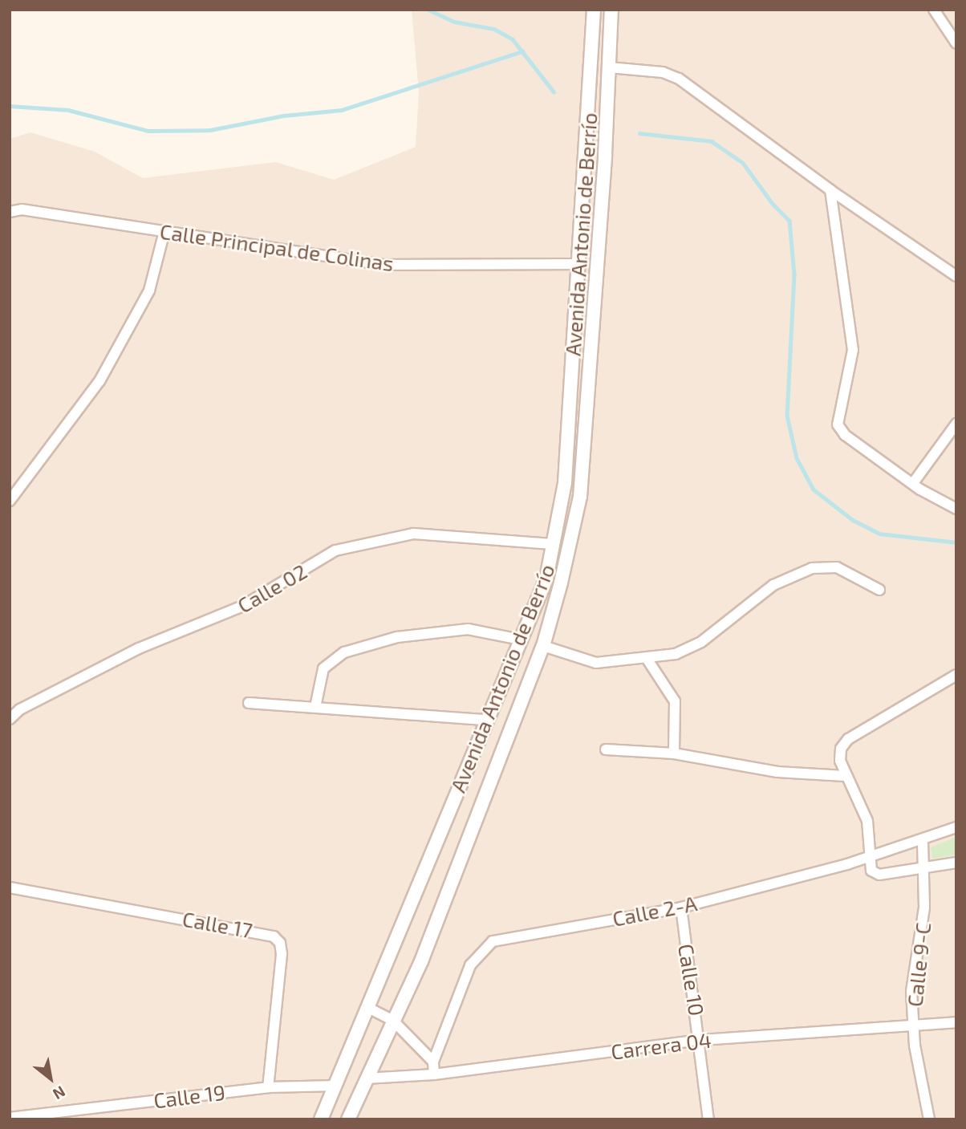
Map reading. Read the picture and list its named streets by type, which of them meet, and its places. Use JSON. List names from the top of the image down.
{
  "streets": {
    "street": [
      "Avenida Antonio de Berrío",
      "Calle Principal de Colinas",
      "Calle 02",
      "Calle 2-A",
      "Calle 17",
      "Calle 9-C",
      "Calle 10",
      "Carrera 04",
      "Calle 19"
    ]
  },
  "crossings": [
    ["Avenida Antonio de Berrío", "Calle Principal de Colinas"],
    ["Avenida Antonio de Berrío", "Calle 02"],
    ["Avenida Antonio de Berrío", "Carrera 04"],
    ["Avenida Antonio de Berrío", "Calle 19"],
    ["Calle 2-A", "Calle 9-C"],
    ["Calle 2-A", "Calle 10"],
    ["Calle 2-A", "Carrera 04"],
    ["Calle 17", "Calle 19"],
    ["Calle 9-C", "Carrera 04"],
    ["Calle 10", "Carrera 04"]
  ],
  "north": "bottom right"
}
